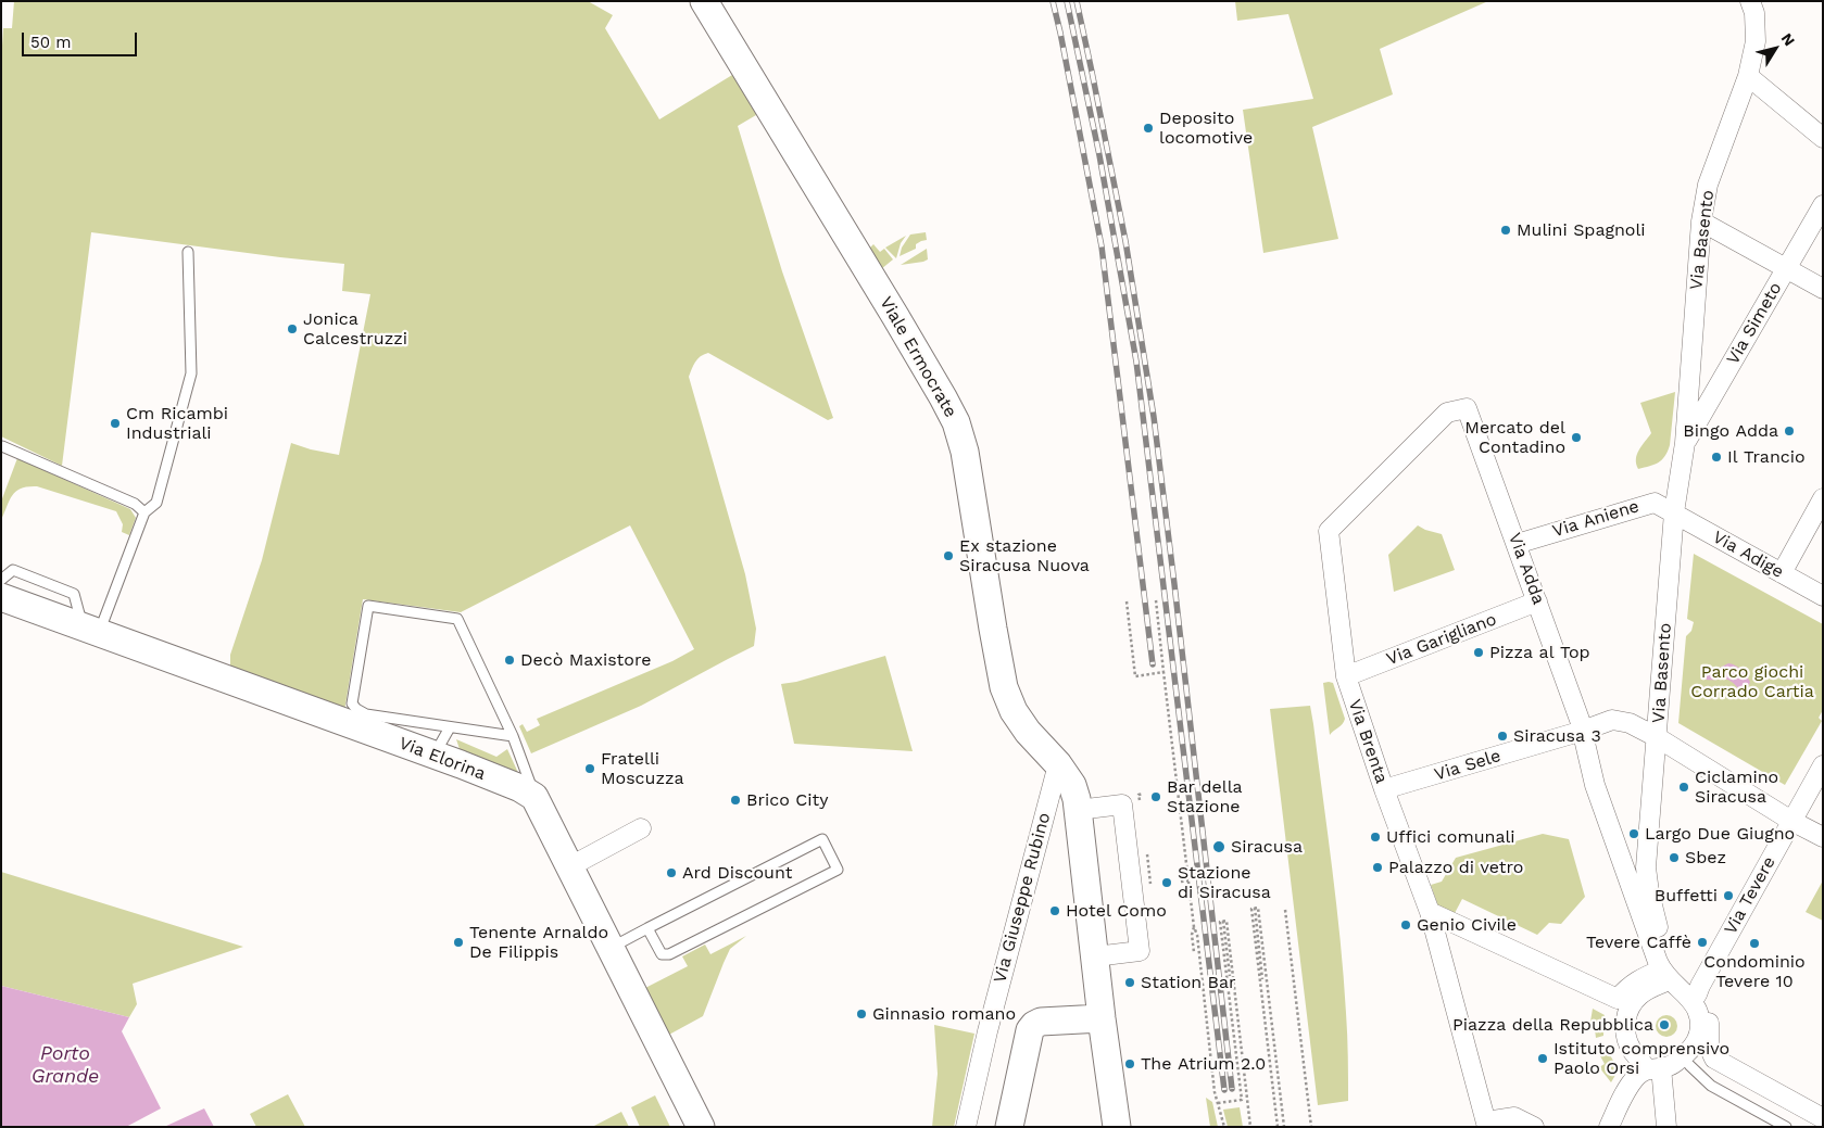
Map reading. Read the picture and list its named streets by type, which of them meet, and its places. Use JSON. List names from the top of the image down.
{
  "streets": {
    "main road": ["Viale Ermocrate", "Via Elorina"],
    "street": [
      "Via Basento",
      "Via Simeto",
      "Via Aniene",
      "Via Adige",
      "Via Adda",
      "Via Garigliano",
      "Via Brenta",
      "Via Sele",
      "Via Tevere",
      "Via Giuseppe Rubino"
    ]
  },
  "crossings": [
    ["Via Basento", "Via Simeto"],
    ["Via Basento", "Via Aniene"],
    ["Via Basento", "Via Adige"],
    ["Via Basento", "Via Sele"],
    ["Via Basento", "Via Tevere"],
    ["Viale Ermocrate", "Via Giuseppe Rubino"],
    ["Via Aniene", "Via Adige"],
    ["Via Aniene", "Via Adda"],
    ["Via Adda", "Via Garigliano"],
    ["Via Adda", "Via Brenta"],
    ["Via Adda", "Via Sele"],
    ["Via Garigliano", "Via Brenta"],
    ["Via Brenta", "Via Sele"],
    ["Via Sele", "Via Tevere"]
  ],
  "water": ["Porto Grande"],
  "parks": ["Parco giochi Corrado Cartia"],
  "places": [
    "Deposito locomotive",
    "Mulini Spagnoli",
    "Jonica Calcestruzzi",
    "Cm Ricambi Industriali",
    "Bingo Adda",
    "Mercato del Contadino",
    "Il Trancio",
    "Ex stazione Siracusa Nuova",
    "Pizza al Top",
    "Decò Maxistore",
    "Siracusa 3",
    "Fratelli Moscuzza",
    "Ciclamino Siracusa",
    "Bar della Stazione",
    "Brico City",
    "Largo Due Giugno",
    "Uffici comunali",
    "Siracusa",
    "Sbez",
    "Palazzo di vetro",
    "Ard Discount",
    "Stazione di Siracusa",
    "Buffetti",
    "Hotel Como",
    "Genio Civile",
    "Tenente Arnaldo De Filippis",
    "Tevere Caffè",
    "Condominio Tevere 10",
    "Station Bar",
    "Ginnasio romano",
    "Piazza della Repubblica",
    "Istituto comprensivo Paolo Orsi",
    "The Atrium 2.0"
  ],
  "scale_bar": "50 m",
  "north": "top right"
}
